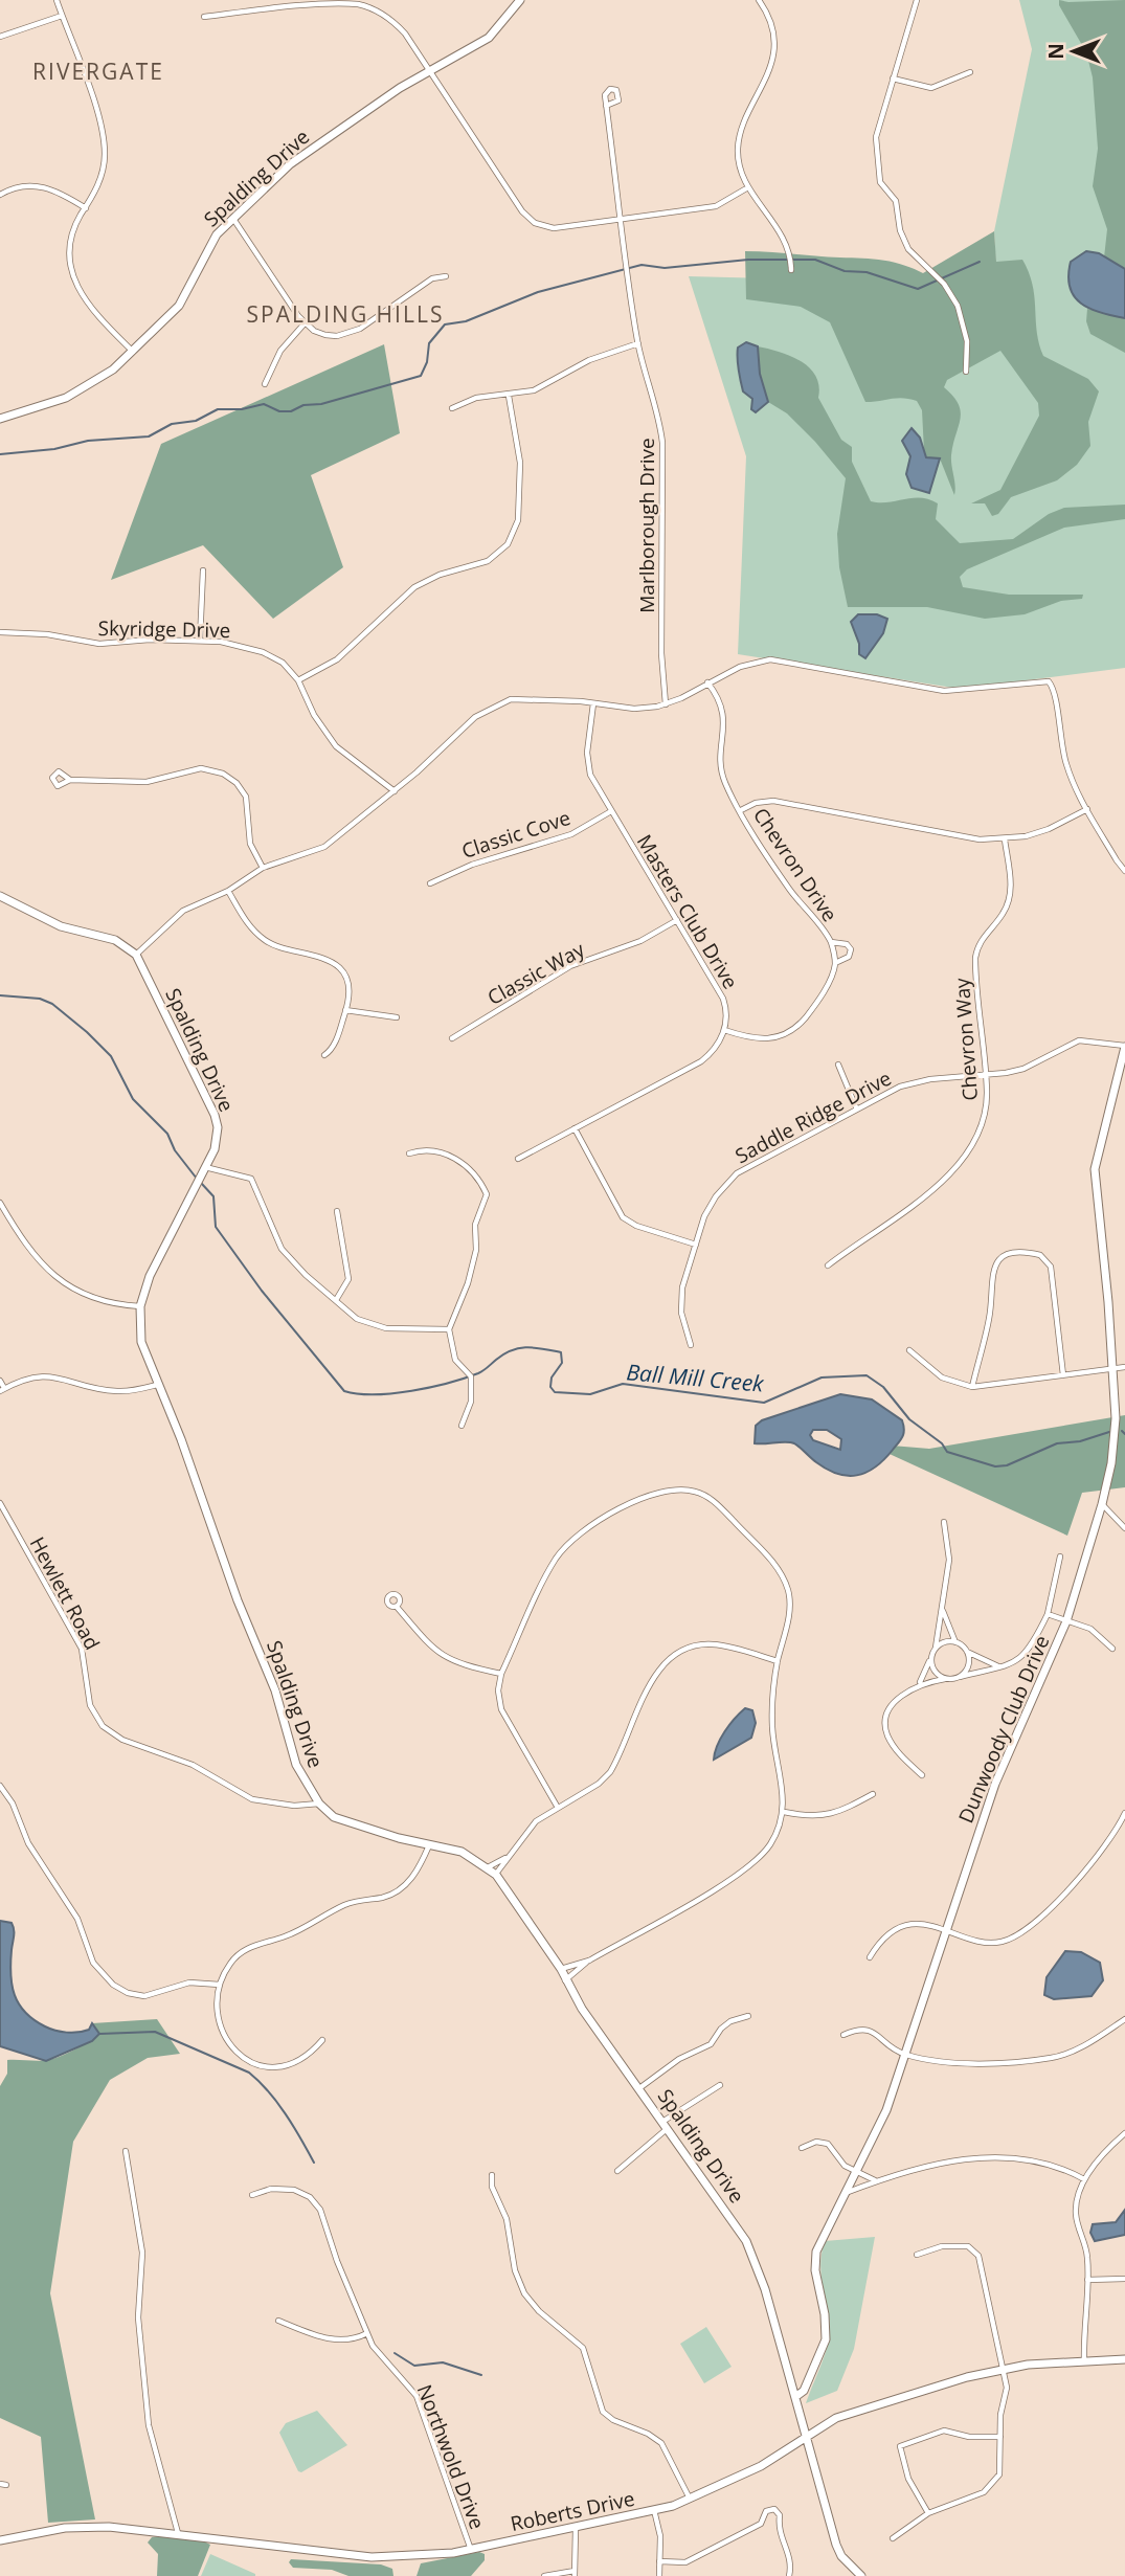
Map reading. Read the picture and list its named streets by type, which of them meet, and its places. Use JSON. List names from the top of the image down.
{
  "streets": {
    "street": [
      "Spalding Drive",
      "Marlborough Drive",
      "Skyridge Drive",
      "Classic Cove",
      "Chevron Drive",
      "Masters Club Drive",
      "Classic Way",
      "Chevron Way",
      "Saddle Ridge Drive",
      "Hewlett Road",
      "Dunwoody Club Drive",
      "Northwold Drive",
      "Roberts Drive"
    ]
  },
  "crossings": [
    ["Spalding Drive", "Hewlett Road"],
    ["Spalding Drive", "Dunwoody Club Drive"],
    ["Spalding Drive", "Roberts Drive"],
    ["Classic Cove", "Masters Club Drive"],
    ["Masters Club Drive", "Classic Way"],
    ["Chevron Way", "Saddle Ridge Drive"],
    ["Saddle Ridge Drive", "Dunwoody Club Drive"],
    ["Northwold Drive", "Roberts Drive"]
  ],
  "districts": ["RIVERGATE", "SPALDING HILLS"],
  "water": ["Ball Mill Creek"],
  "north": "left"
}
